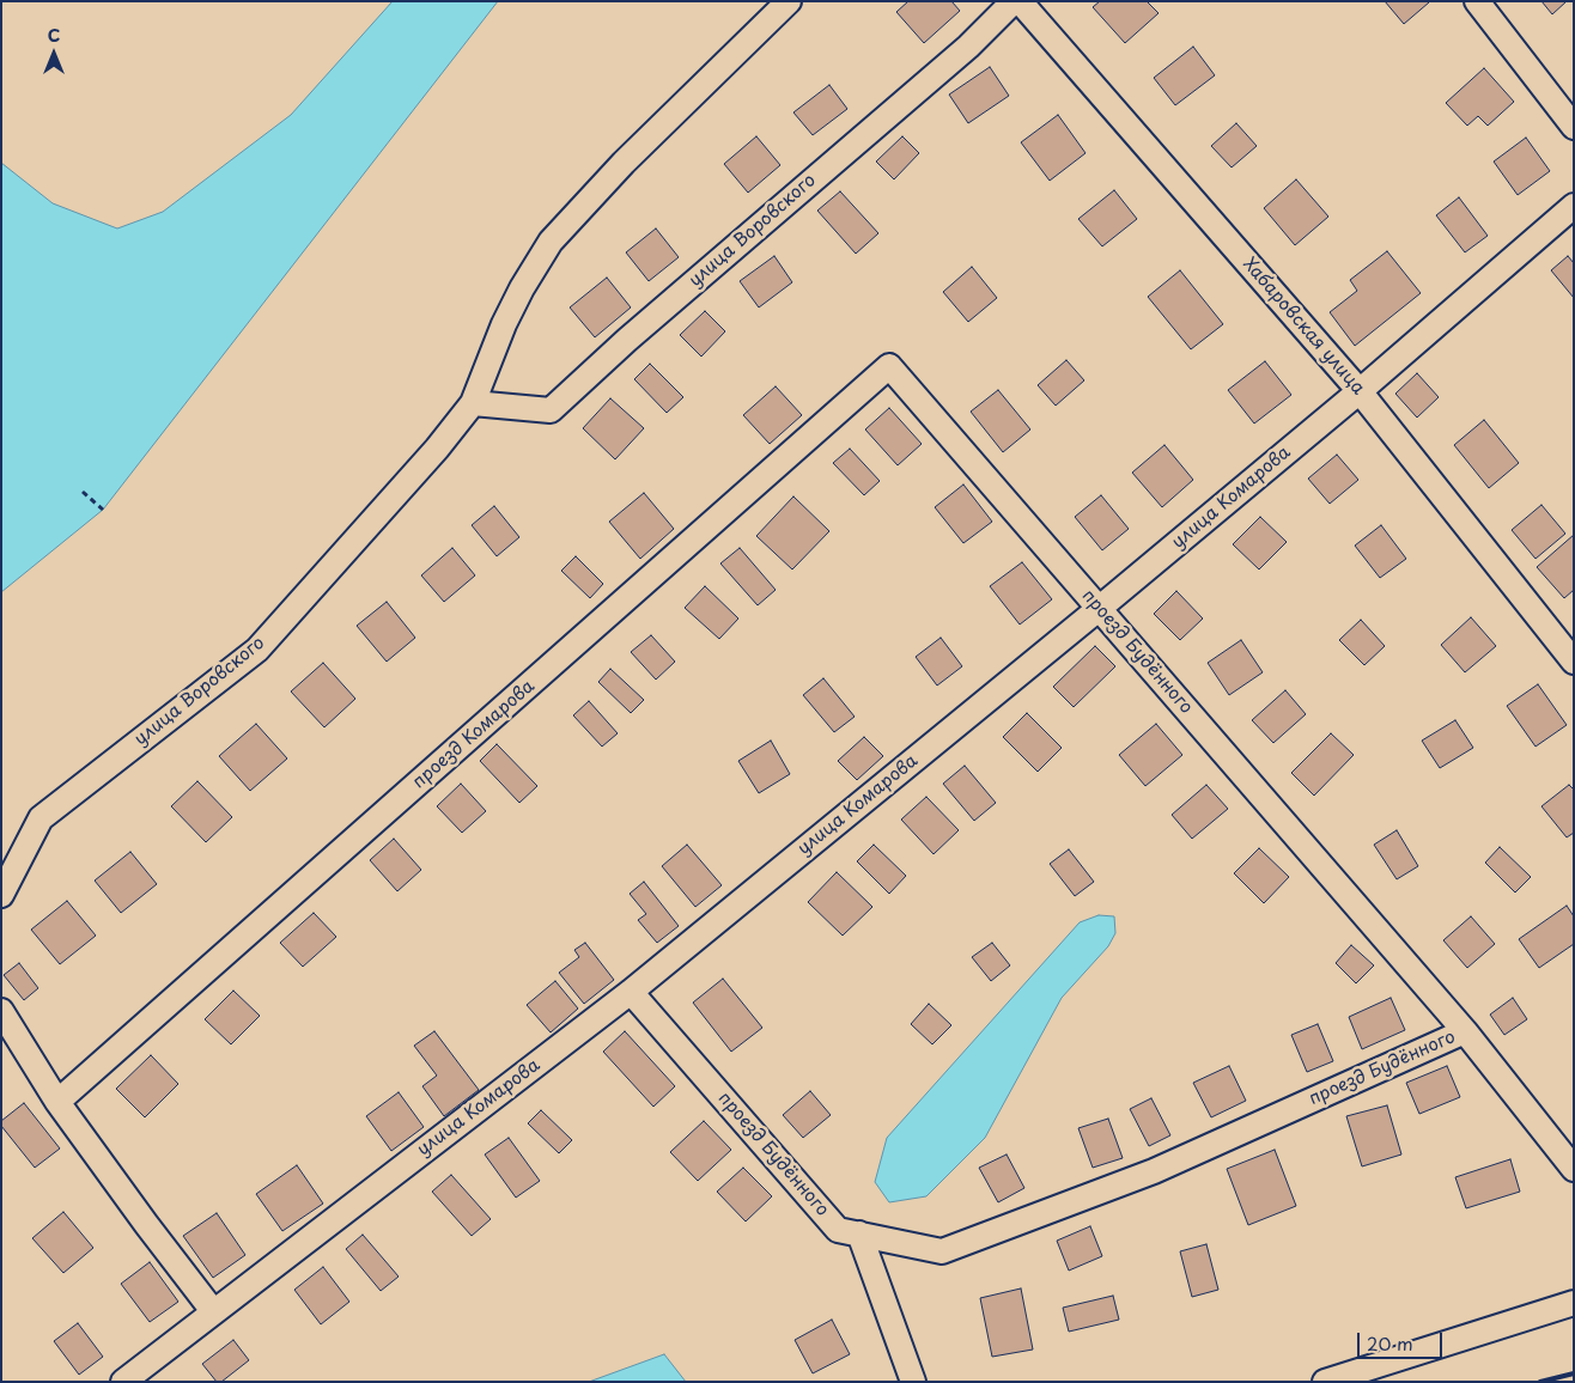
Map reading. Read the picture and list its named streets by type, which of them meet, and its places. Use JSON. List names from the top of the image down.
{
  "streets": {
    "street": [
      "улица Воровского",
      "Хабаровская улица",
      "улица Комарова",
      "проезд Будённого",
      "проезд Комарова"
    ]
  },
  "crossings": [
    ["Хабаровская улица", "улица Комарова"],
    ["улица Комарова", "проезд Будённого"],
    ["проезд Будённого", "проезд Комарова"]
  ],
  "scale_bar": "20 m",
  "north": "top"
}
